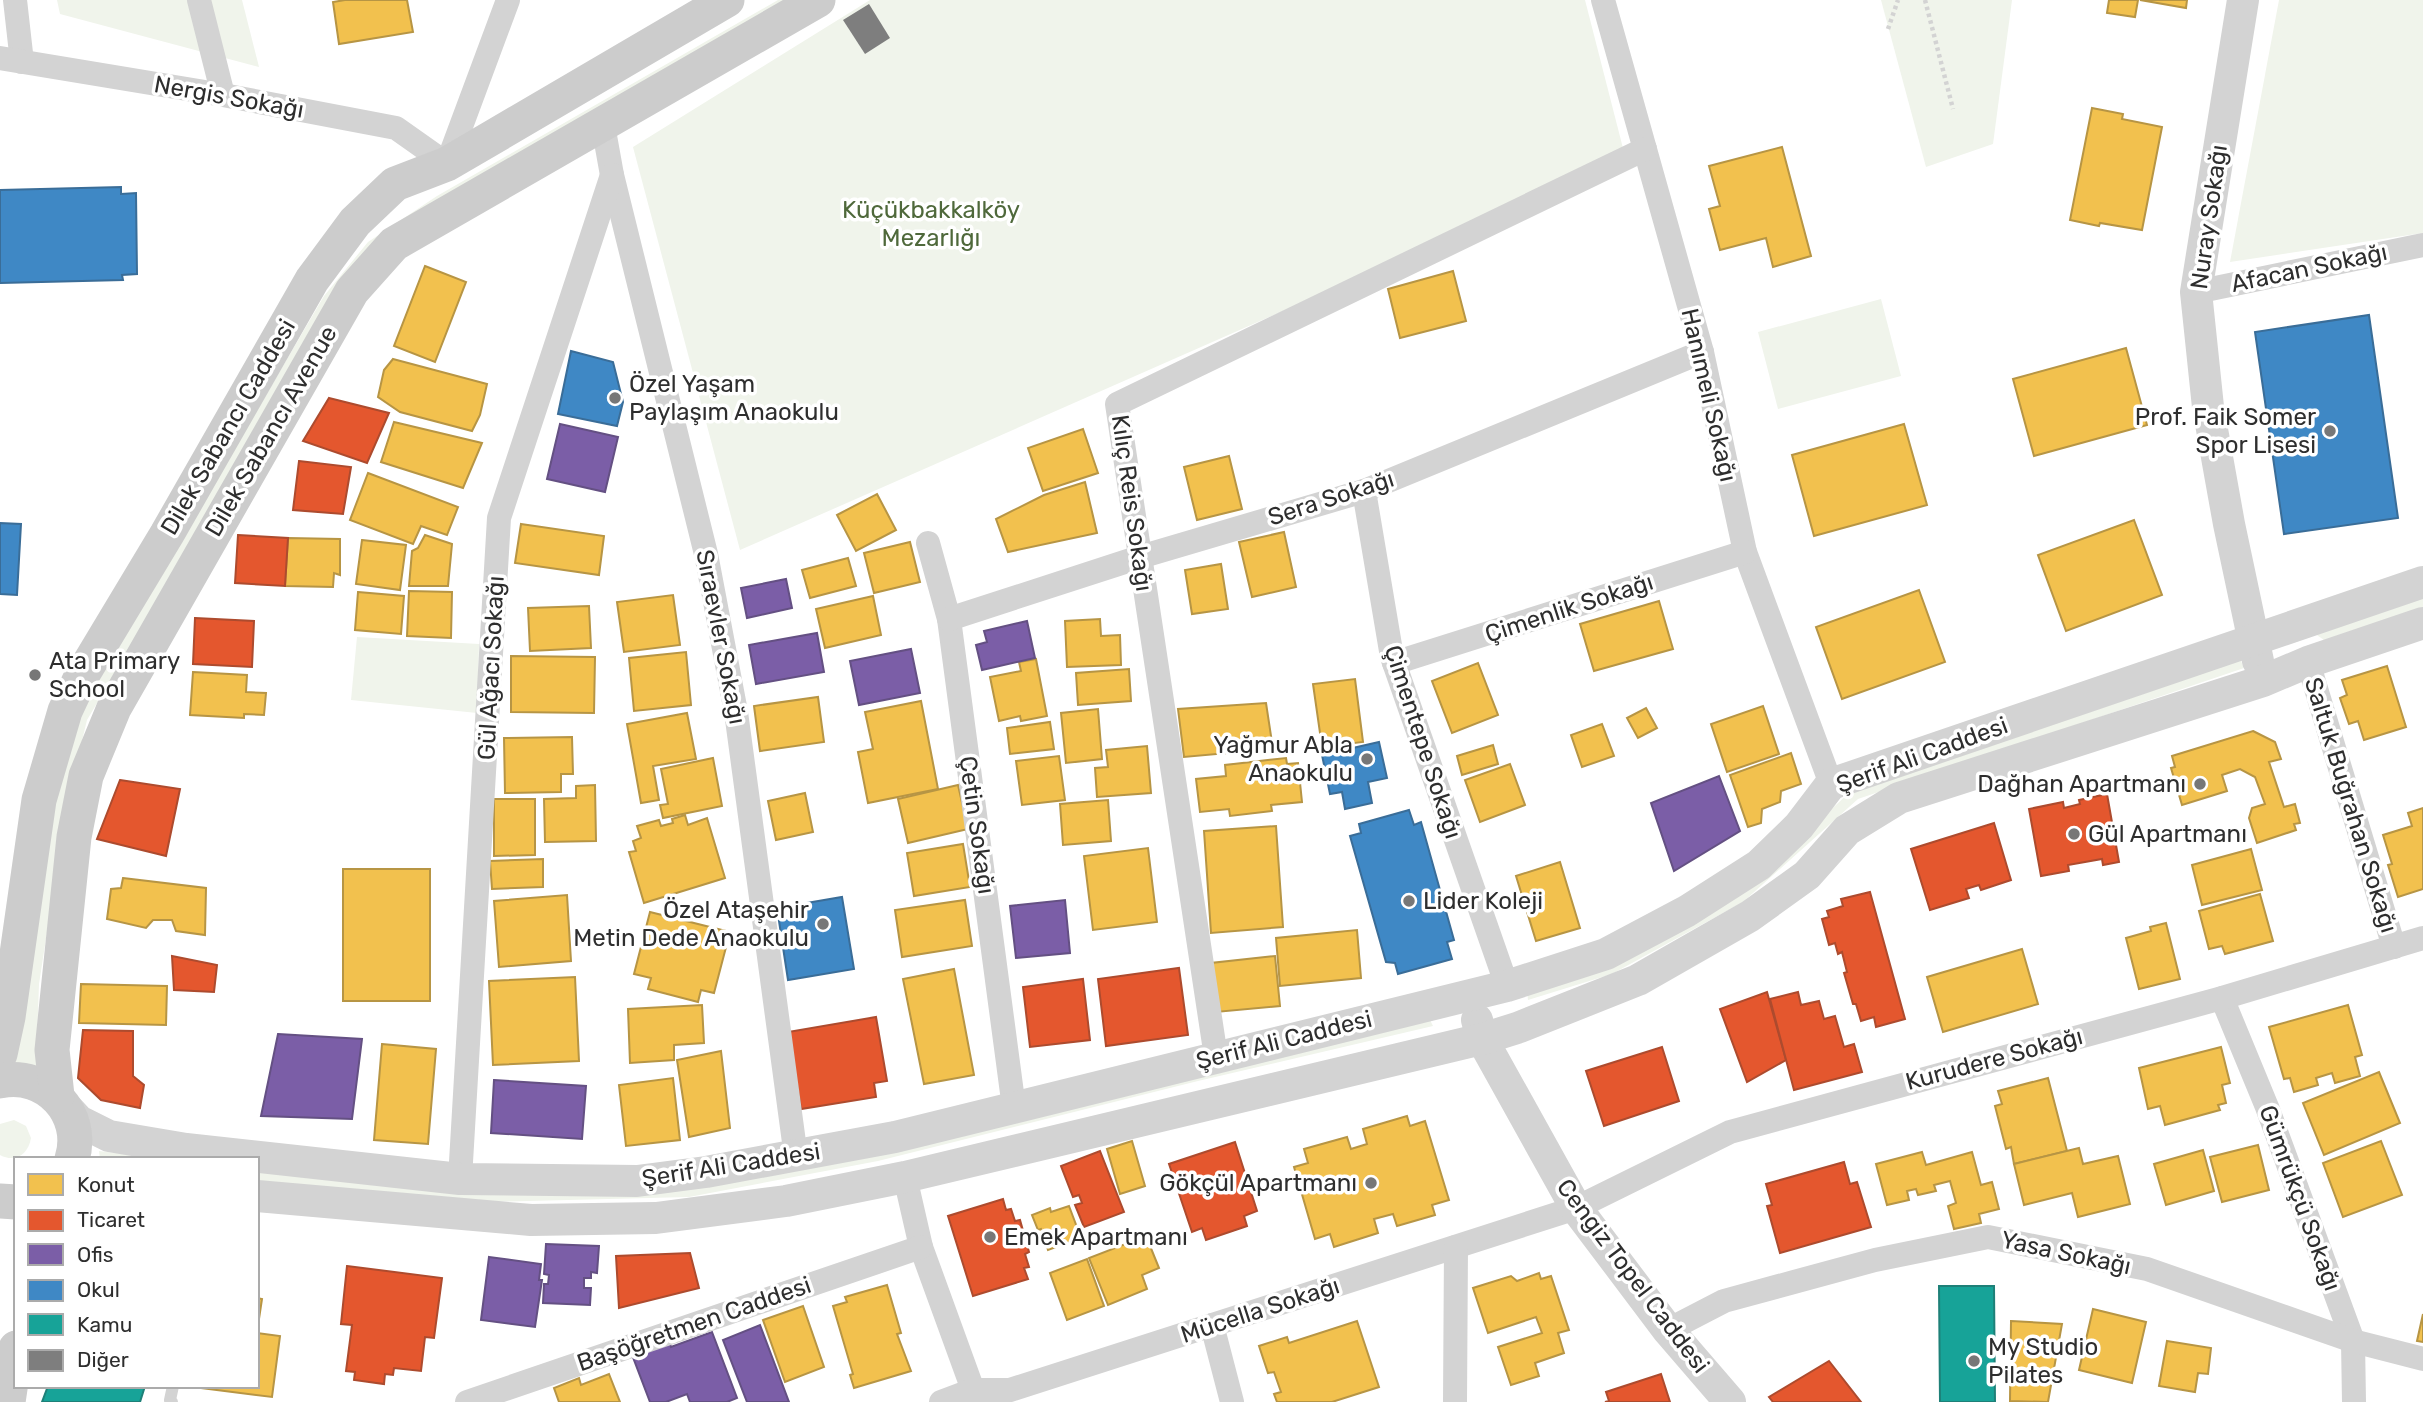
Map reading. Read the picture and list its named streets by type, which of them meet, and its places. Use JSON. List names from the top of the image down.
{
  "streets": {
    "main road": ["Dilek Sabancı Caddesi", "Dilek Sabancı Avenue"],
    "street": [
      "Nergis Sokağı",
      "Nuray Sokağı",
      "Afacan Sokağı",
      "Hanımeli Sokağı",
      "Sera Sokağı",
      "Kılıç Reis Sokağı",
      "Çimenlik Sokağı",
      "Sıraevler Sokağı",
      "Gül Ağacı Sokağı",
      "Çimentepe Sokağı",
      "Şerif Ali Caddesi",
      "Saltuk Buğrahan Sokağı",
      "Çetin Sokağı",
      "Kurudere Sokağı",
      "Gümrükçü Sokağı",
      "Yasa Sokağı",
      "Cengiz Topel Caddesi",
      "Mücella Sokağı",
      "Başöğretmen Caddesi"
    ]
  },
  "crossings": [
    ["Nergis Sokağı", "Dilek Sabancı Caddesi"],
    ["Nuray Sokağı", "Afacan Sokağı"],
    ["Nuray Sokağı", "Şerif Ali Caddesi"],
    ["Hanımeli Sokağı", "Sera Sokağı"],
    ["Hanımeli Sokağı", "Kılıç Reis Sokağı"],
    ["Hanımeli Sokağı", "Çimenlik Sokağı"],
    ["Hanımeli Sokağı", "Şerif Ali Caddesi"],
    ["Dilek Sabancı Avenue", "Sıraevler Sokağı"],
    ["Dilek Sabancı Avenue", "Şerif Ali Caddesi"],
    ["Sera Sokağı", "Kılıç Reis Sokağı"],
    ["Sera Sokağı", "Çimentepe Sokağı"],
    ["Sera Sokağı", "Çetin Sokağı"],
    ["Kılıç Reis Sokağı", "Şerif Ali Caddesi"],
    ["Çimenlik Sokağı", "Çimentepe Sokağı"],
    ["Sıraevler Sokağı", "Gül Ağacı Sokağı"],
    ["Sıraevler Sokağı", "Şerif Ali Caddesi"],
    ["Gül Ağacı Sokağı", "Şerif Ali Caddesi"],
    ["Çimentepe Sokağı", "Şerif Ali Caddesi"],
    ["Şerif Ali Caddesi", "Saltuk Buğrahan Sokağı"],
    ["Şerif Ali Caddesi", "Çetin Sokağı"],
    ["Şerif Ali Caddesi", "Cengiz Topel Caddesi"],
    ["Saltuk Buğrahan Sokağı", "Kurudere Sokağı"],
    ["Kurudere Sokağı", "Gümrükçü Sokağı"],
    ["Kurudere Sokağı", "Cengiz Topel Caddesi"],
    ["Kurudere Sokağı", "Mücella Sokağı"],
    ["Gümrükçü Sokağı", "Yasa Sokağı"],
    ["Yasa Sokağı", "Cengiz Topel Caddesi"],
    ["Cengiz Topel Caddesi", "Mücella Sokağı"]
  ],
  "parks": ["Küçükbakkalköy Mezarlığı"],
  "places": [
    "Özel Yaşam Paylaşım Anaokulu",
    "Prof. Faik Somer Spor Lisesi",
    "Ata Primary School",
    "Yağmur Abla Anaokulu",
    "Dağhan Apartmanı",
    "Gül Apartmanı",
    "Lider Koleji",
    "Özel Ataşehir Metin Dede Anaokulu",
    "Gökçül Apartmanı",
    "Emek Apartmanı",
    "My Studio Pilates"
  ],
  "legend": [
    "Konut",
    "Ticaret",
    "Ofis",
    "Okul",
    "Kamu",
    "Diğer"
  ]
}
